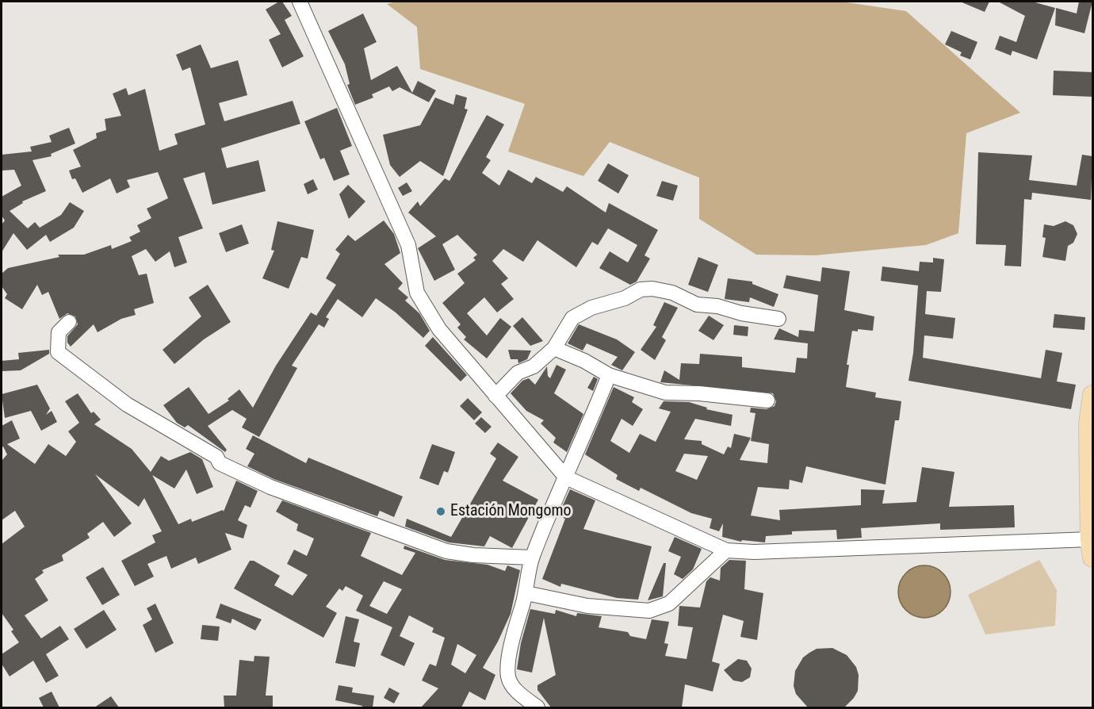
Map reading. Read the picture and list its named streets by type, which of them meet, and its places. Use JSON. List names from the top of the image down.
{
  "places": ["Estación Mongomo"]
}
